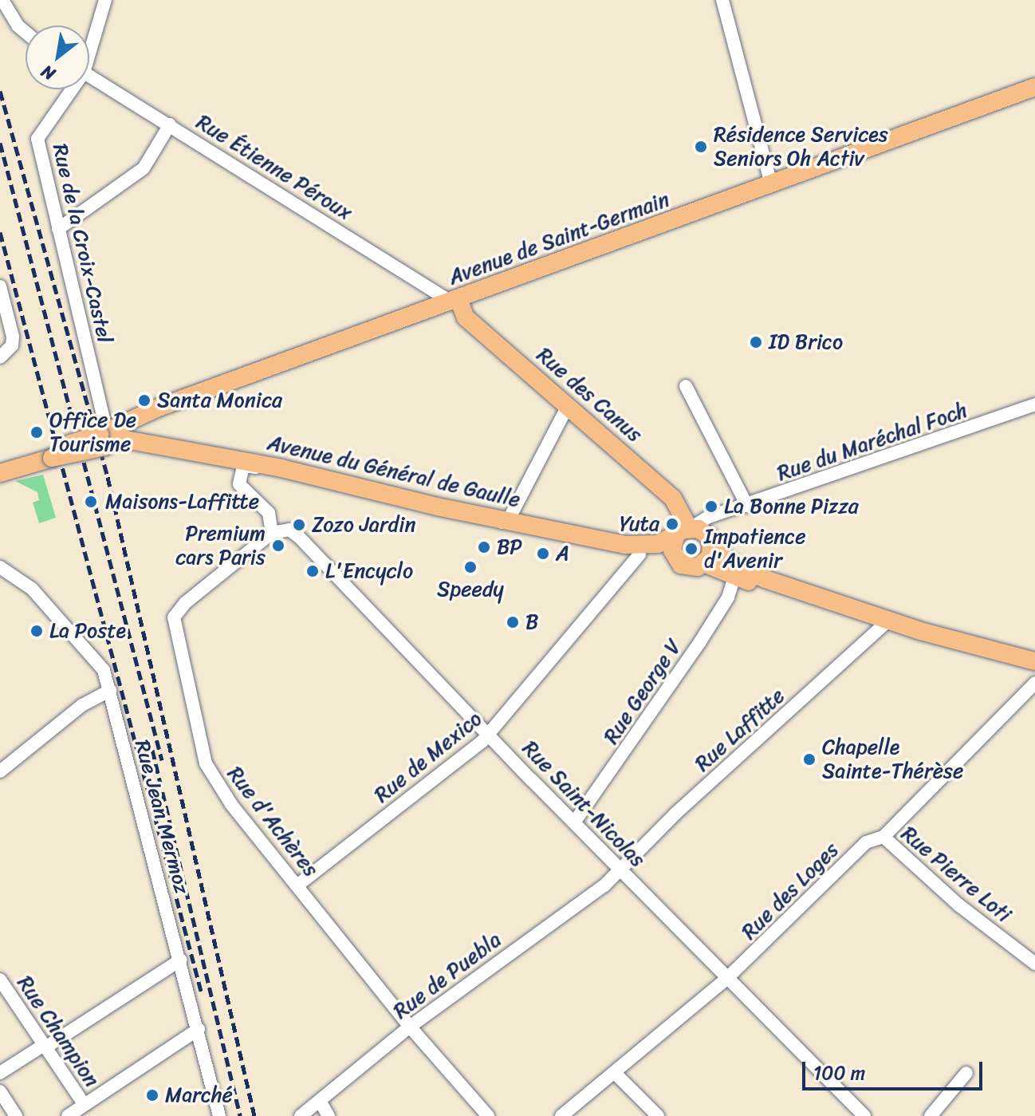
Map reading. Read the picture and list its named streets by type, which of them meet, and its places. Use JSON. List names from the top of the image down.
{
  "streets": {
    "main road": ["Avenue de Saint-Germain", "Rue des Canus", "Avenue du Général de Gaulle"],
    "street": [
      "Rue Étienne Péroux",
      "Rue de la Croix-Castel",
      "Rue du Maréchal Foch",
      "Rue George V",
      "Rue Laffitte",
      "Rue de Mexico",
      "Rue Saint-Nicolas",
      "Rue Jean Mermoz",
      "Rue d'Achères",
      "Rue Pierre Loti",
      "Rue des Loges",
      "Rue de Puebla",
      "Rue Champion"
    ]
  },
  "crossings": [
    ["Rue Étienne Péroux", "Avenue de Saint-Germain"],
    ["Rue Étienne Péroux", "Rue des Canus"],
    ["Avenue de Saint-Germain", "Rue de la Croix-Castel"],
    ["Avenue de Saint-Germain", "Rue des Canus"],
    ["Avenue de Saint-Germain", "Avenue du Général de Gaulle"],
    ["Rue de la Croix-Castel", "Avenue du Général de Gaulle"],
    ["Rue des Canus", "Rue du Maréchal Foch"],
    ["Rue des Canus", "Avenue du Général de Gaulle"],
    ["Rue du Maréchal Foch", "Avenue du Général de Gaulle"],
    ["Avenue du Général de Gaulle", "Rue de Mexico"],
    ["Rue George V", "Rue Saint-Nicolas"],
    ["Rue Laffitte", "Rue Saint-Nicolas"],
    ["Rue Laffitte", "Rue de Puebla"],
    ["Rue de Mexico", "Rue Saint-Nicolas"],
    ["Rue de Mexico", "Rue d'Achères"],
    ["Rue Saint-Nicolas", "Rue d'Achères"],
    ["Rue Saint-Nicolas", "Rue des Loges"],
    ["Rue Saint-Nicolas", "Rue de Puebla"],
    ["Rue d'Achères", "Rue de Puebla"],
    ["Rue Pierre Loti", "Rue des Loges"]
  ],
  "places": [
    "Résidence Services Seniors Oh Activ",
    "ID Brico",
    "Santa Monica",
    "Office De Tourisme",
    "Maisons-Laffitte",
    "La Bonne Pizza",
    "Yuta",
    "Zozo Jardin",
    "Premium cars Paris",
    "BP",
    "Impatience d'Avenir",
    "A",
    "Speedy",
    "L'Encyclo",
    "B",
    "La Poste",
    "Chapelle Sainte-Thérèse",
    "Marché"
  ],
  "scale_bar": "100 m",
  "north": "bottom left"
}
